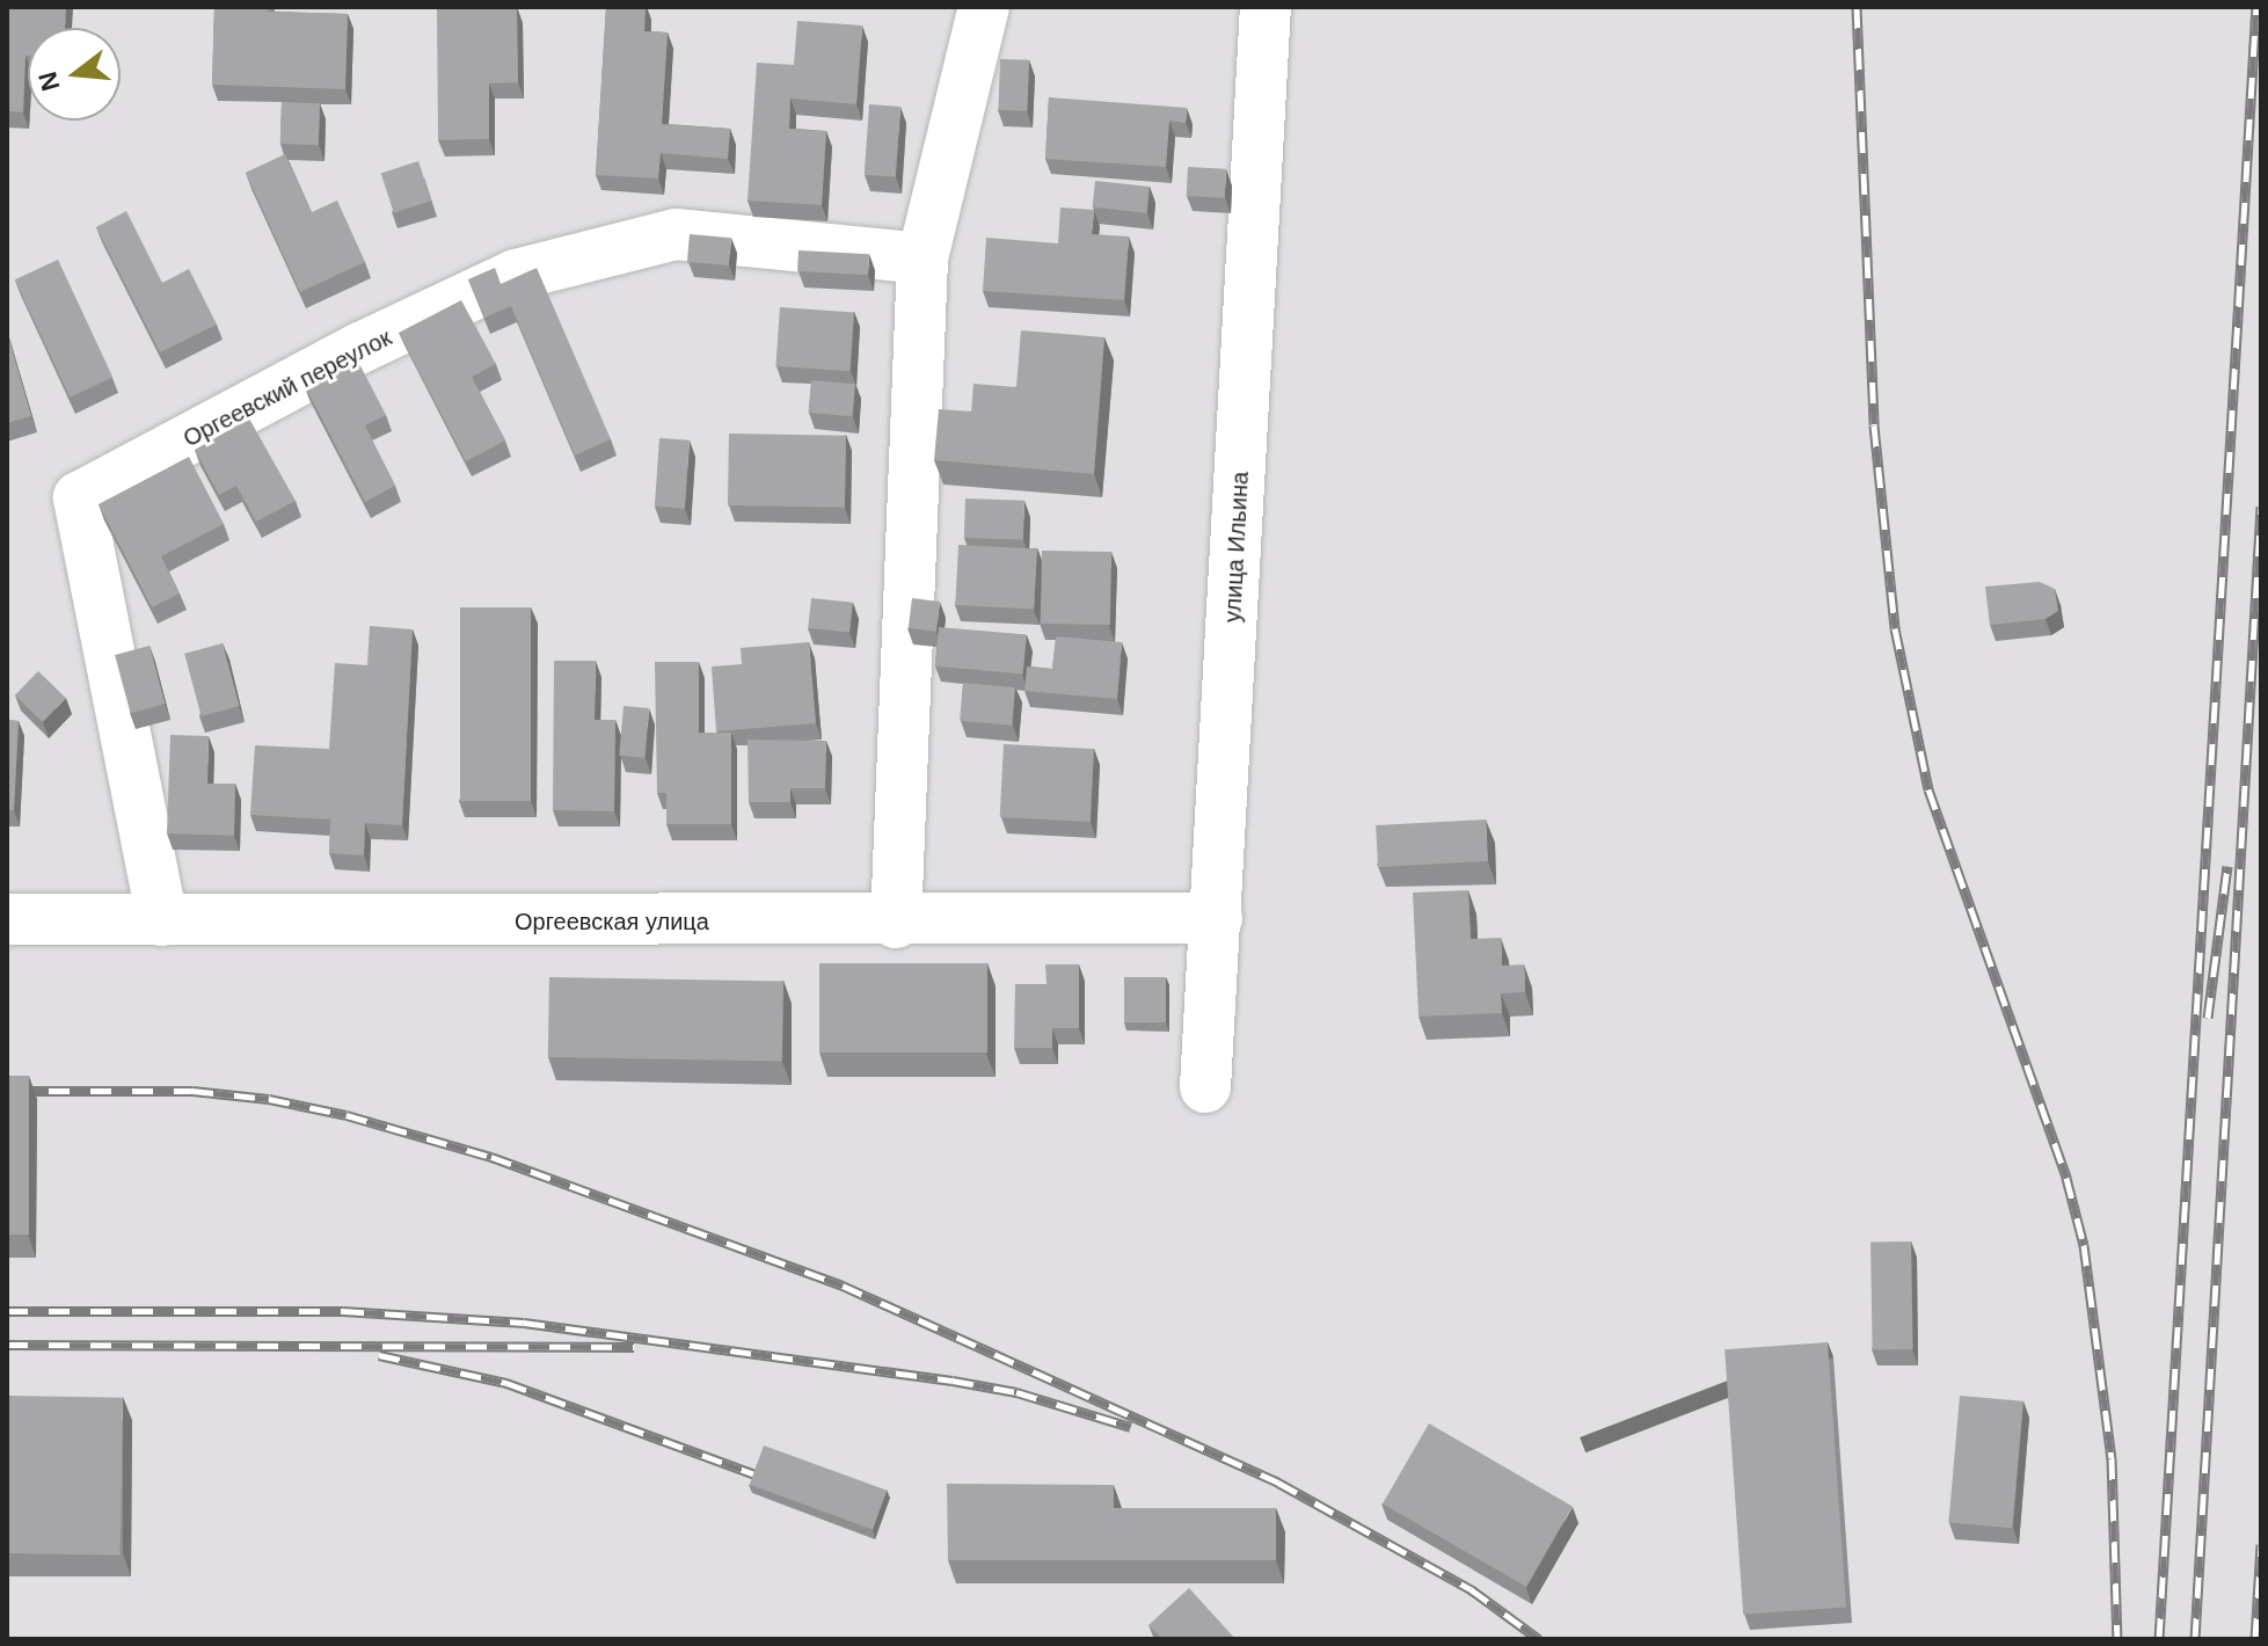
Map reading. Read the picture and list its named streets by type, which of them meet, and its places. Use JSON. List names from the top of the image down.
{
  "streets": {
    "street": ["Оргеевский переулок", "улица Ильина", "Оргеевская улица"]
  },
  "crossings": [
    ["Оргеевский переулок", "Оргеевская улица"],
    ["улица Ильина", "Оргеевская улица"]
  ],
  "north": "left"
}
